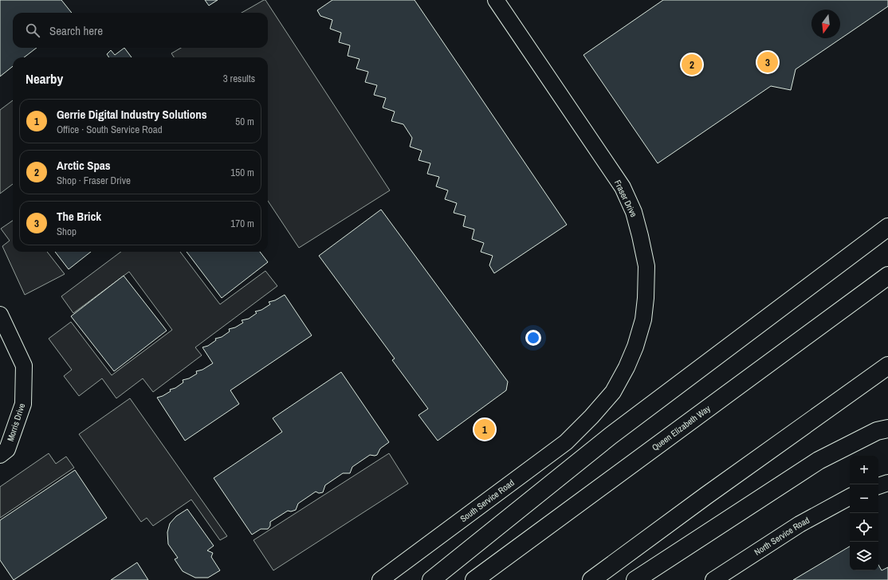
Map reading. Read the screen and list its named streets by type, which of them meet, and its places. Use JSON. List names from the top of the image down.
{
  "streets": {
    "highway": ["Queen Elizabeth Way"],
    "street": [
      "Fraser Drive",
      "Morris Drive",
      "South Service Road",
      "North Service Road"
    ]
  },
  "crossings": [
    ["Fraser Drive", "South Service Road"]
  ],
  "north": "bottom",
  "page": {
    "search": "Search here",
    "pins": ["3", "2", "1"],
    "heading": ["Nearby", "3 results"],
    "list": [
      {
        "mark": "1",
        "name": "Gerrie Digital Industry Solutions",
        "note": "Office · South Service Road",
        "value": "50 m"
      },
      {
        "mark": "2",
        "name": "Arctic Spas",
        "note": "Shop · Fraser Drive",
        "value": "150 m"
      },
      {
        "mark": "3",
        "name": "The Brick",
        "note": "Shop",
        "value": "170 m"
      }
    ],
    "map_buttons": ["+", "−"]
  }
}
